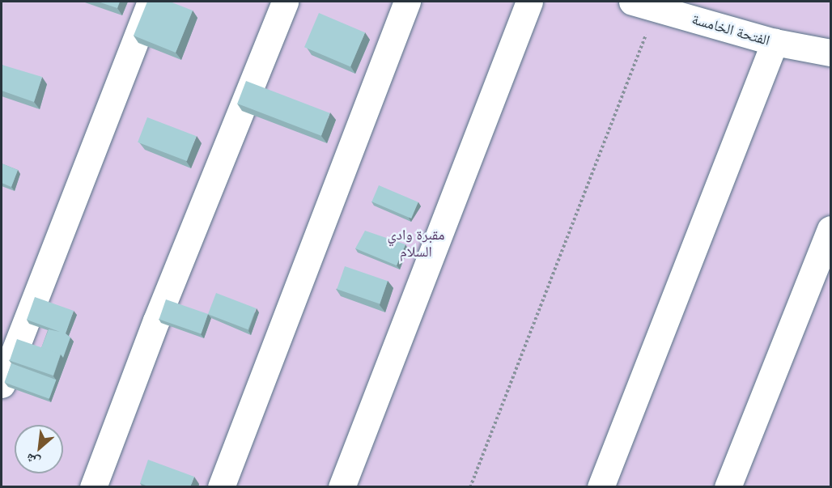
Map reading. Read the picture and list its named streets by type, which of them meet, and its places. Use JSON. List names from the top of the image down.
{
  "streets": {
    "street": ["الفتحة الخامسة"]
  },
  "parks": ["مقبرة وادي السلام"],
  "north": "bottom left"
}
